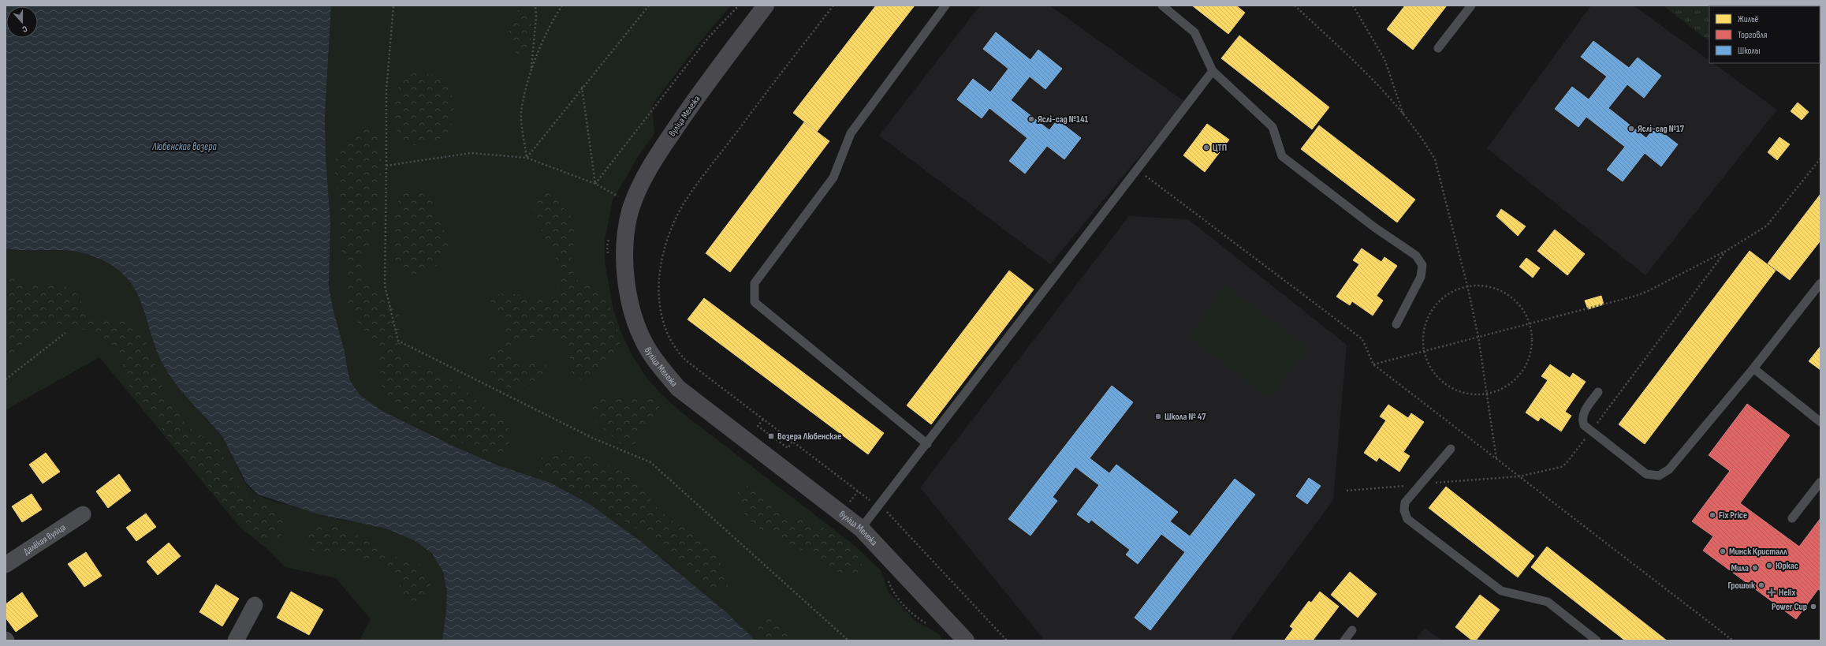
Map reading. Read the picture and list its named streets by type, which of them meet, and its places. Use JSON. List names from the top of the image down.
{
  "streets": {
    "main road": ["вуліца Мележа"],
    "street": ["Далёкая вуліца"]
  },
  "water": ["Любенскае возера"],
  "places": {
    "other": [
      "Яслі-сад №141",
      "Яслі-сад №17",
      "ЦТП",
      "Школа № 47",
      "Fix Price",
      "Минск Кристалл",
      "Юркас",
      "Мила",
      "Грошык",
      "Power Cup"
    ],
    "transit": ["Возера Любенскае"],
    "health": ["Helix"]
  },
  "legend": ["Жильё", "Торговля", "Школы"],
  "north": "bottom"
}
